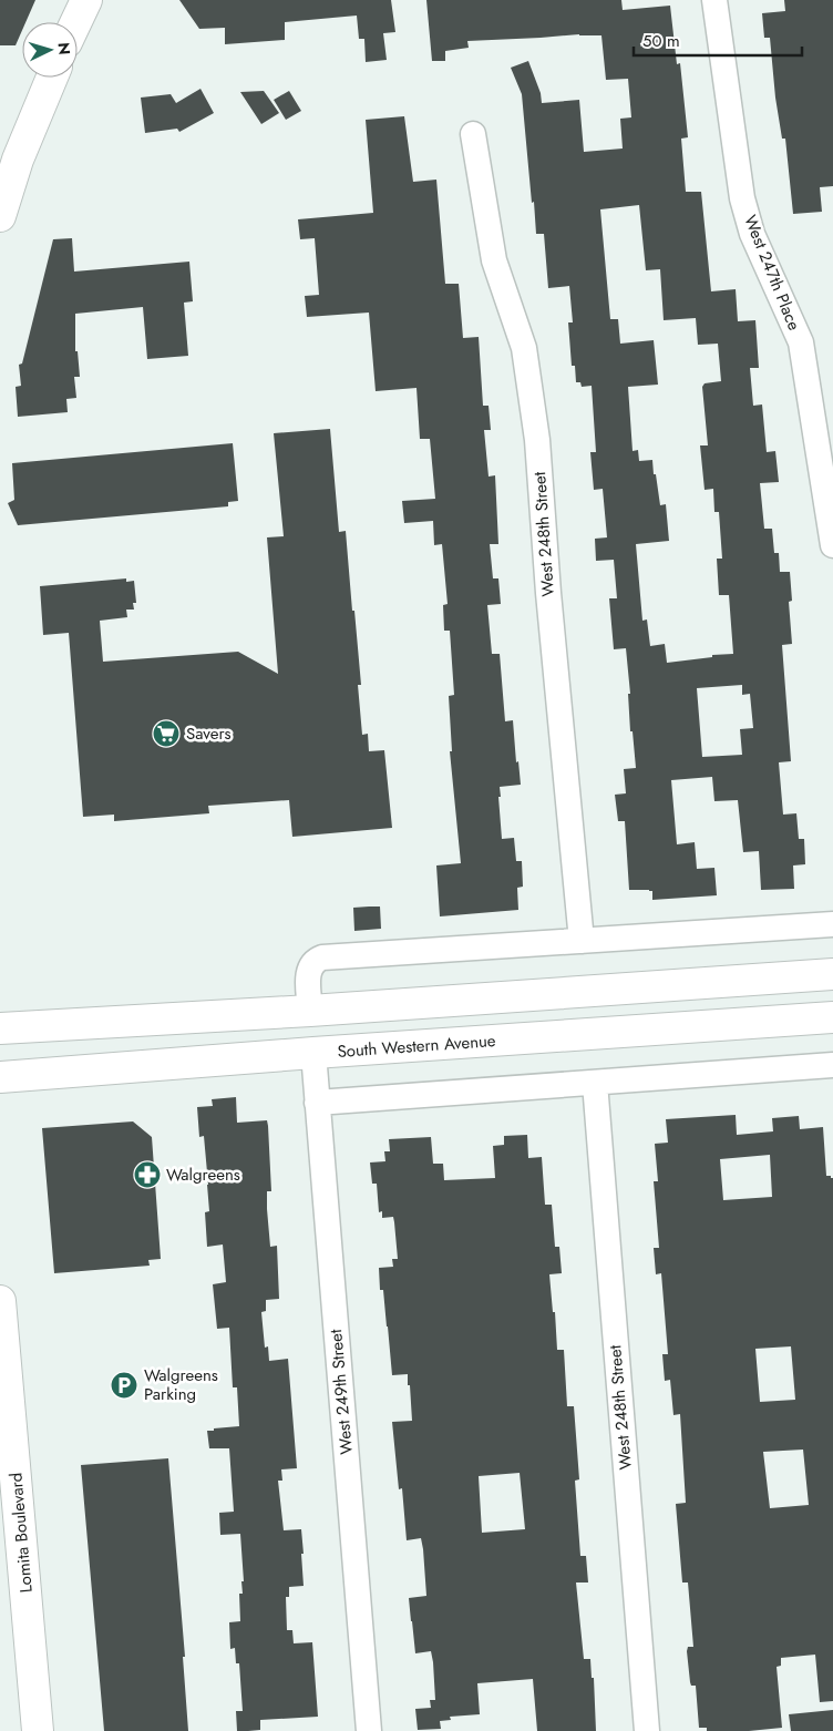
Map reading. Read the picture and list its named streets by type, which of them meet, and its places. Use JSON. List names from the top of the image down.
{
  "streets": {
    "main road": ["South Western Avenue", "Lomita Boulevard"],
    "street": ["West 247th Place", "West 248th Street", "West 249th Street"]
  },
  "crossings": [
    ["South Western Avenue", "West 249th Street"]
  ],
  "places": {
    "supermarket": ["Savers"],
    "pharmacy": ["Walgreens"],
    "parking": ["Walgreens Parking"]
  },
  "scale_bar": "50 m",
  "north": "right"
}
